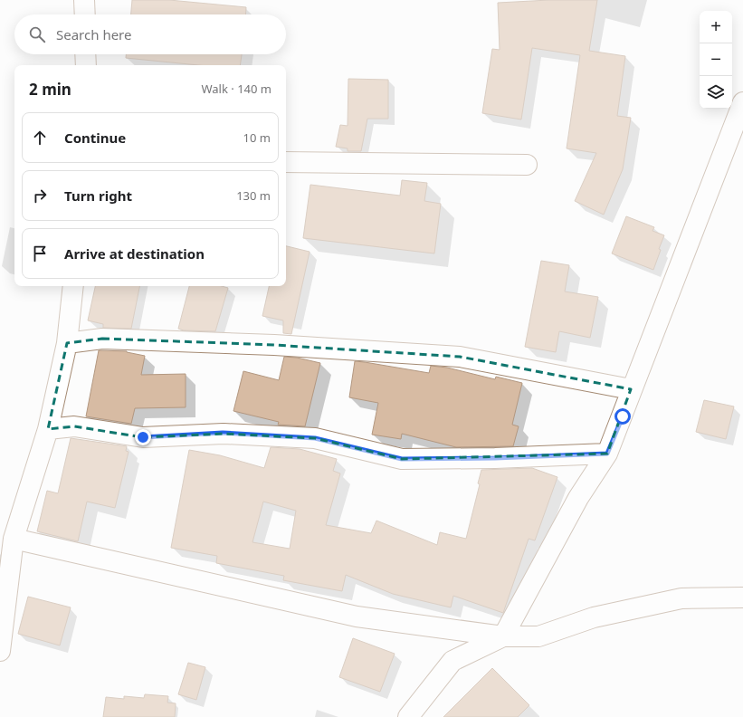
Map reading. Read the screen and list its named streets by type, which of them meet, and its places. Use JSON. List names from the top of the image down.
{
  "page": {
    "map_buttons": ["+", "−"],
    "search": "Search here",
    "heading": ["2 min", "Walk · 140 m"],
    "list": [
      ["Continue", "10 m"],
      ["Turn right", "130 m"],
      "Arrive at destination"
    ]
  }
}
